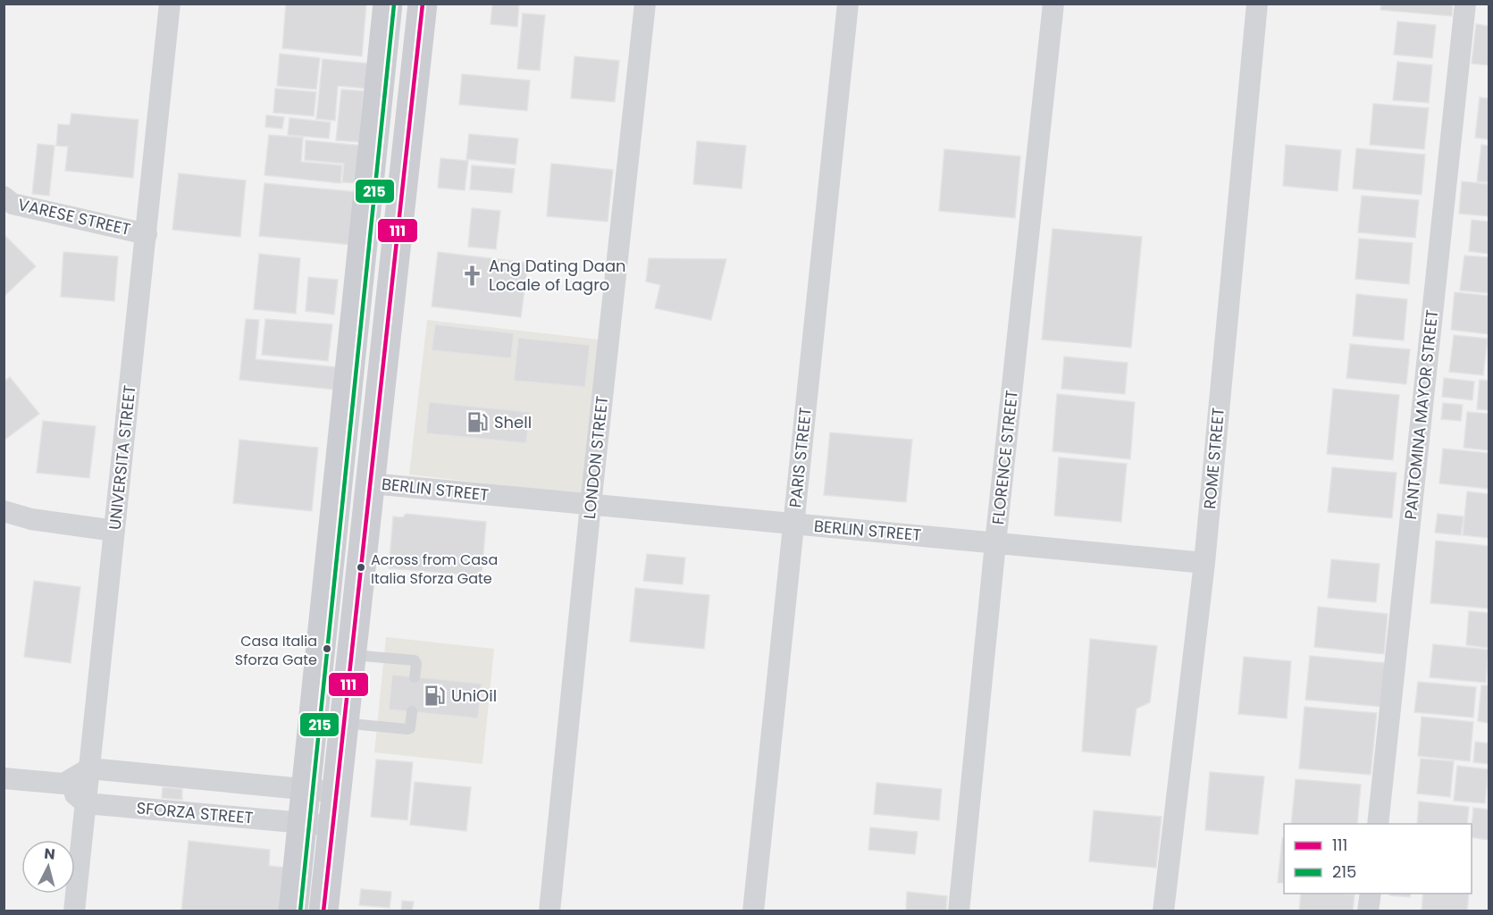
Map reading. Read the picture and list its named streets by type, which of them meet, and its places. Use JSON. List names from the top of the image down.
{
  "streets": {
    "street": [
      "VARESE STREET",
      "PANTOMINA MAYOR STREET",
      "UNIVERSITA STREET",
      "LONDON STREET",
      "PARIS STREET",
      "FLORENCE STREET",
      "ROME STREET",
      "BERLIN STREET",
      "SFORZA STREET"
    ]
  },
  "crossings": [
    ["VARESE STREET", "UNIVERSITA STREET"],
    ["UNIVERSITA STREET", "SFORZA STREET"],
    ["LONDON STREET", "BERLIN STREET"],
    ["PARIS STREET", "BERLIN STREET"],
    ["FLORENCE STREET", "BERLIN STREET"],
    ["ROME STREET", "BERLIN STREET"]
  ],
  "places": {
    "church": ["Ang Dating Daan Locale of Lagro"],
    "fuel station": ["Shell", "UniOil"],
    "other": ["Across from Casa Italia Sforza Gate", "Casa Italia Sforza Gate"]
  },
  "lines": ["transit line 111", "transit line 215"],
  "legend": ["111", "215"],
  "north": "top"
}
